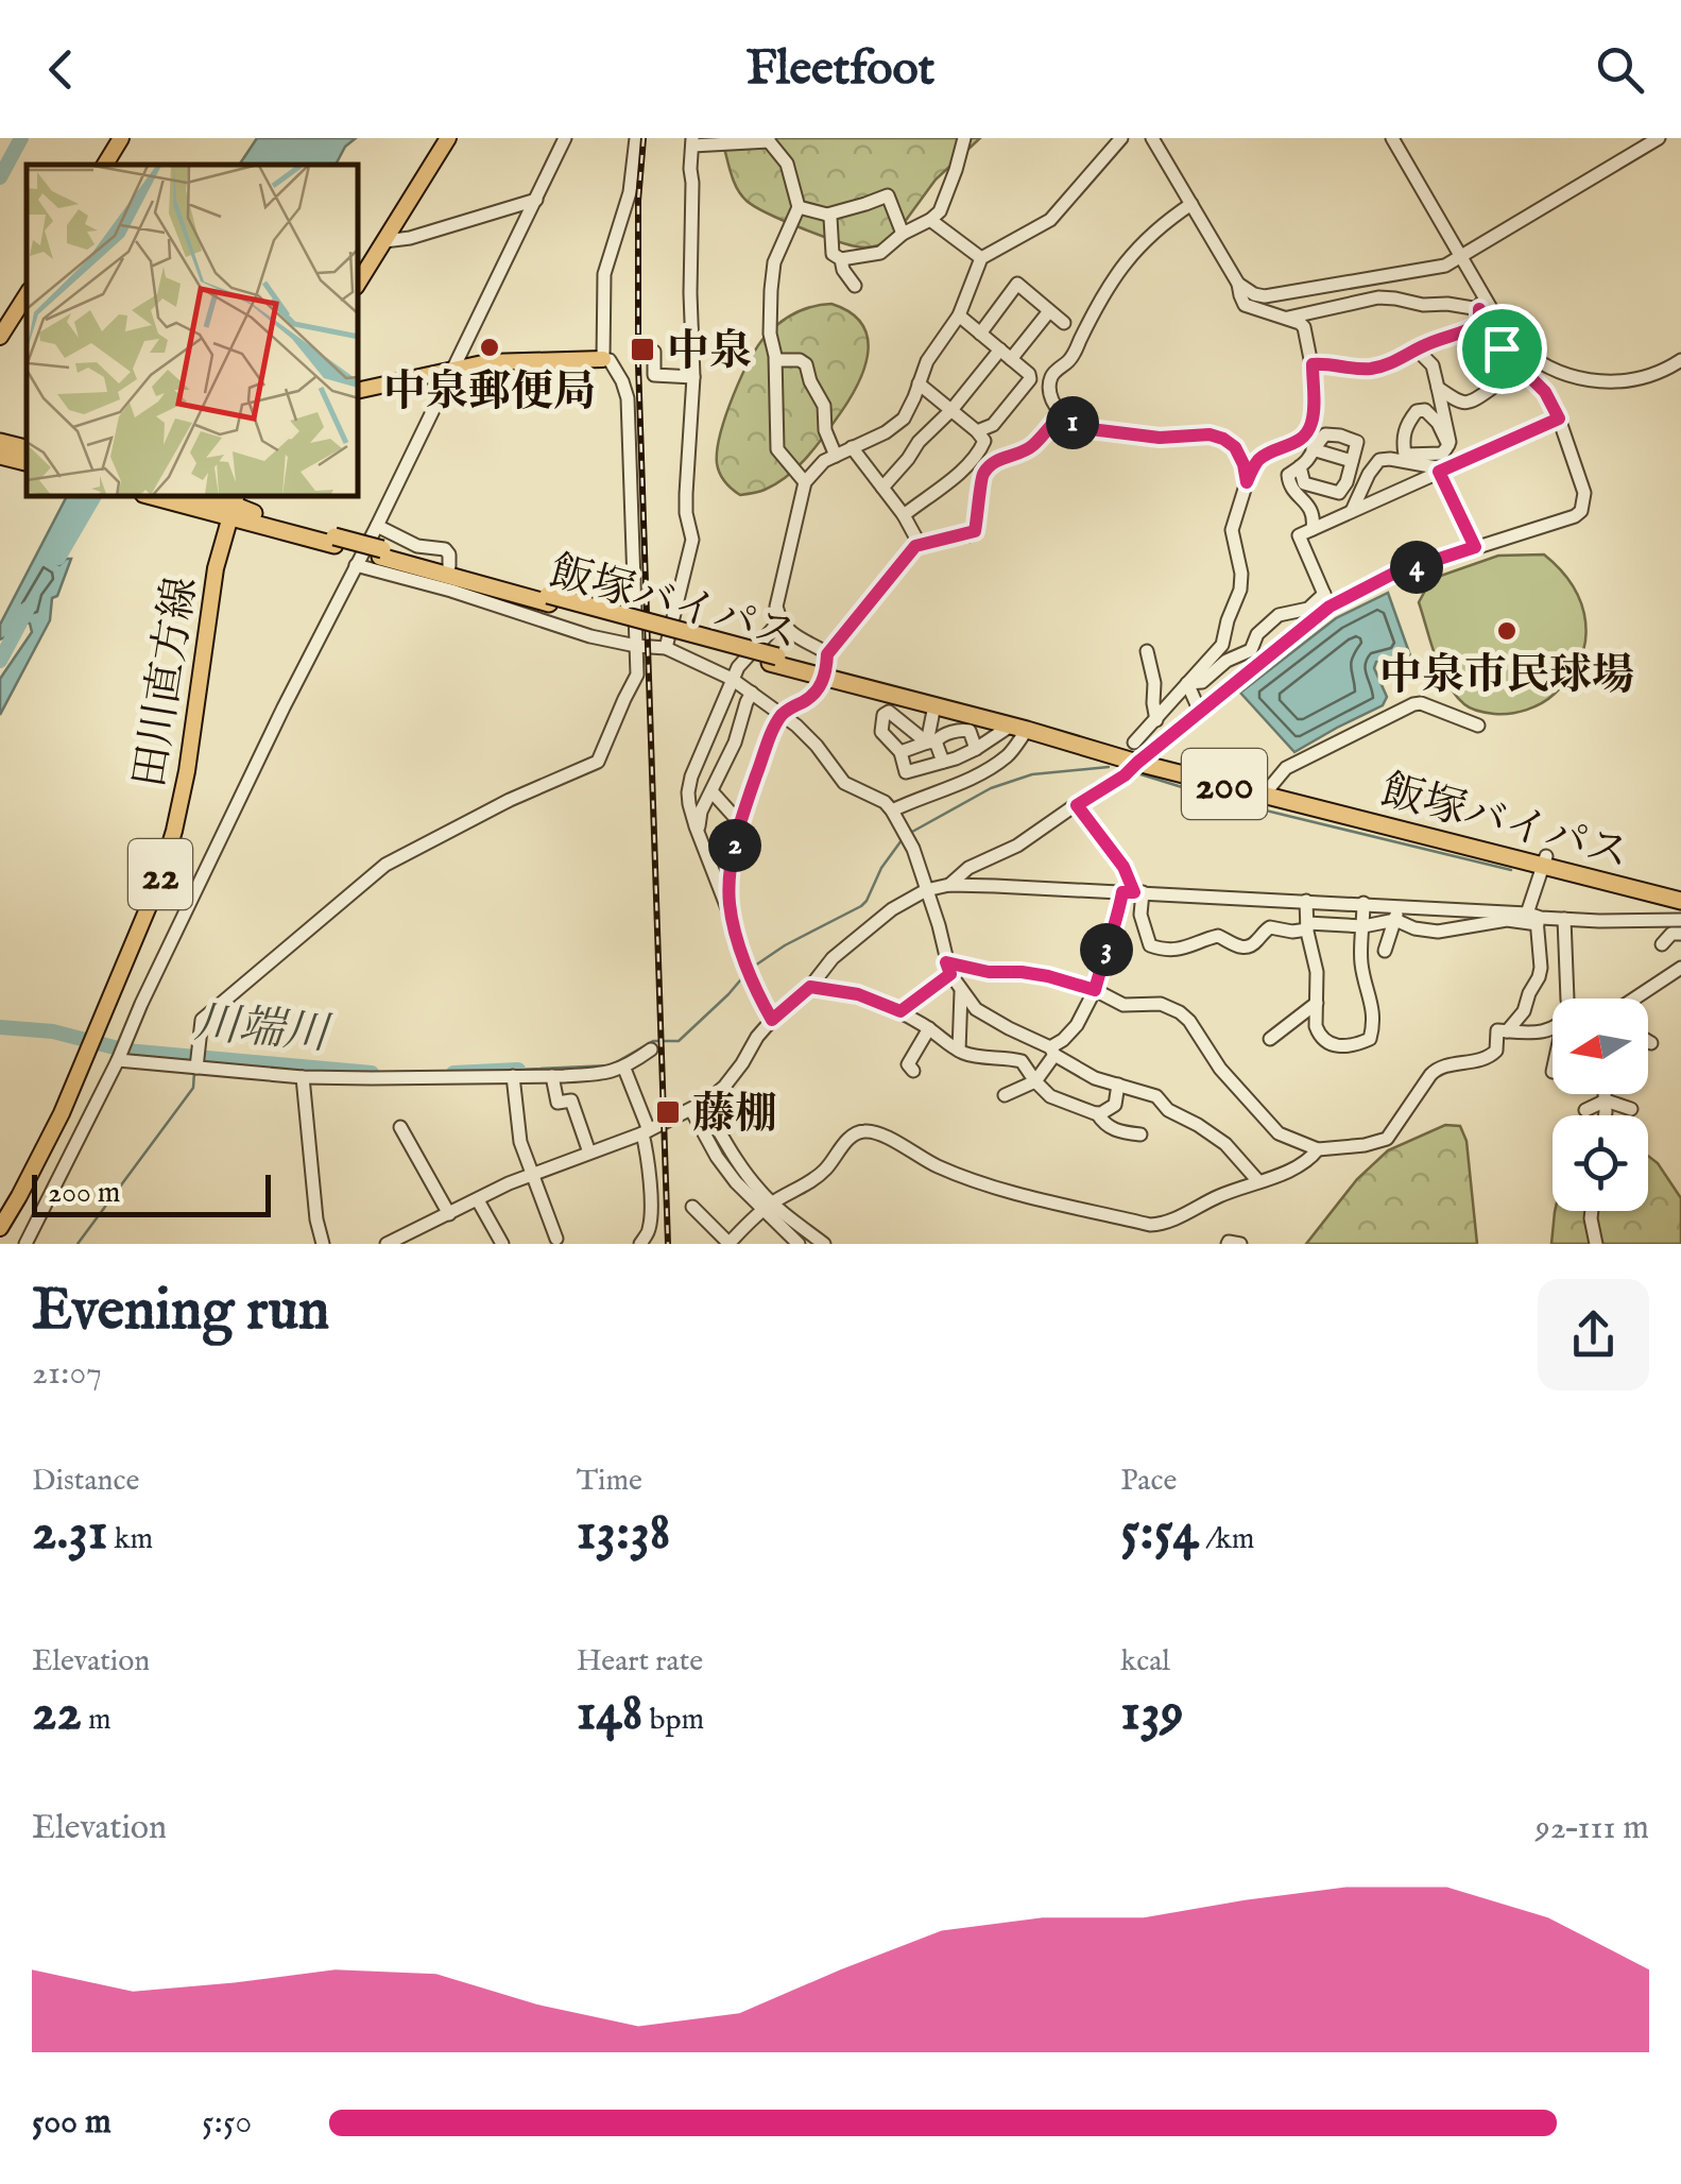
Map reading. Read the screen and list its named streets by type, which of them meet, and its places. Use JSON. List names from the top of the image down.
{
  "streets": {
    "highway": ["飯塚バイパス", "200"],
    "main road": ["田川直方線", "22"]
  },
  "crossings": [
    ["飯塚バイパス", "200"],
    ["田川直方線", "200"]
  ],
  "water": ["川端川"],
  "places": {
    "other": ["中泉郵便局", "中泉市民球場"],
    "transit": ["中泉", "藤棚"]
  },
  "scale_bar": "200 m",
  "north": "left",
  "page": {
    "header": "Fleetfoot",
    "pins": [
      "1",
      "4",
      "2",
      "3"
    ],
    "scale": "200 m",
    "heading": ["Evening run", "21:07"],
    "stats": [
      ["Distance", "2.31 km"],
      ["Time", "13:38"],
      ["Pace", "5:54 /km"],
      ["Elevation", "22 m"],
      ["Heart rate", "148 bpm"],
      ["kcal", "139"]
    ],
    "chart": ["Elevation", "92–111 m"],
    "list": [
      {
        "name": "500 m",
        "note": "5:50"
      }
    ]
  }
}
